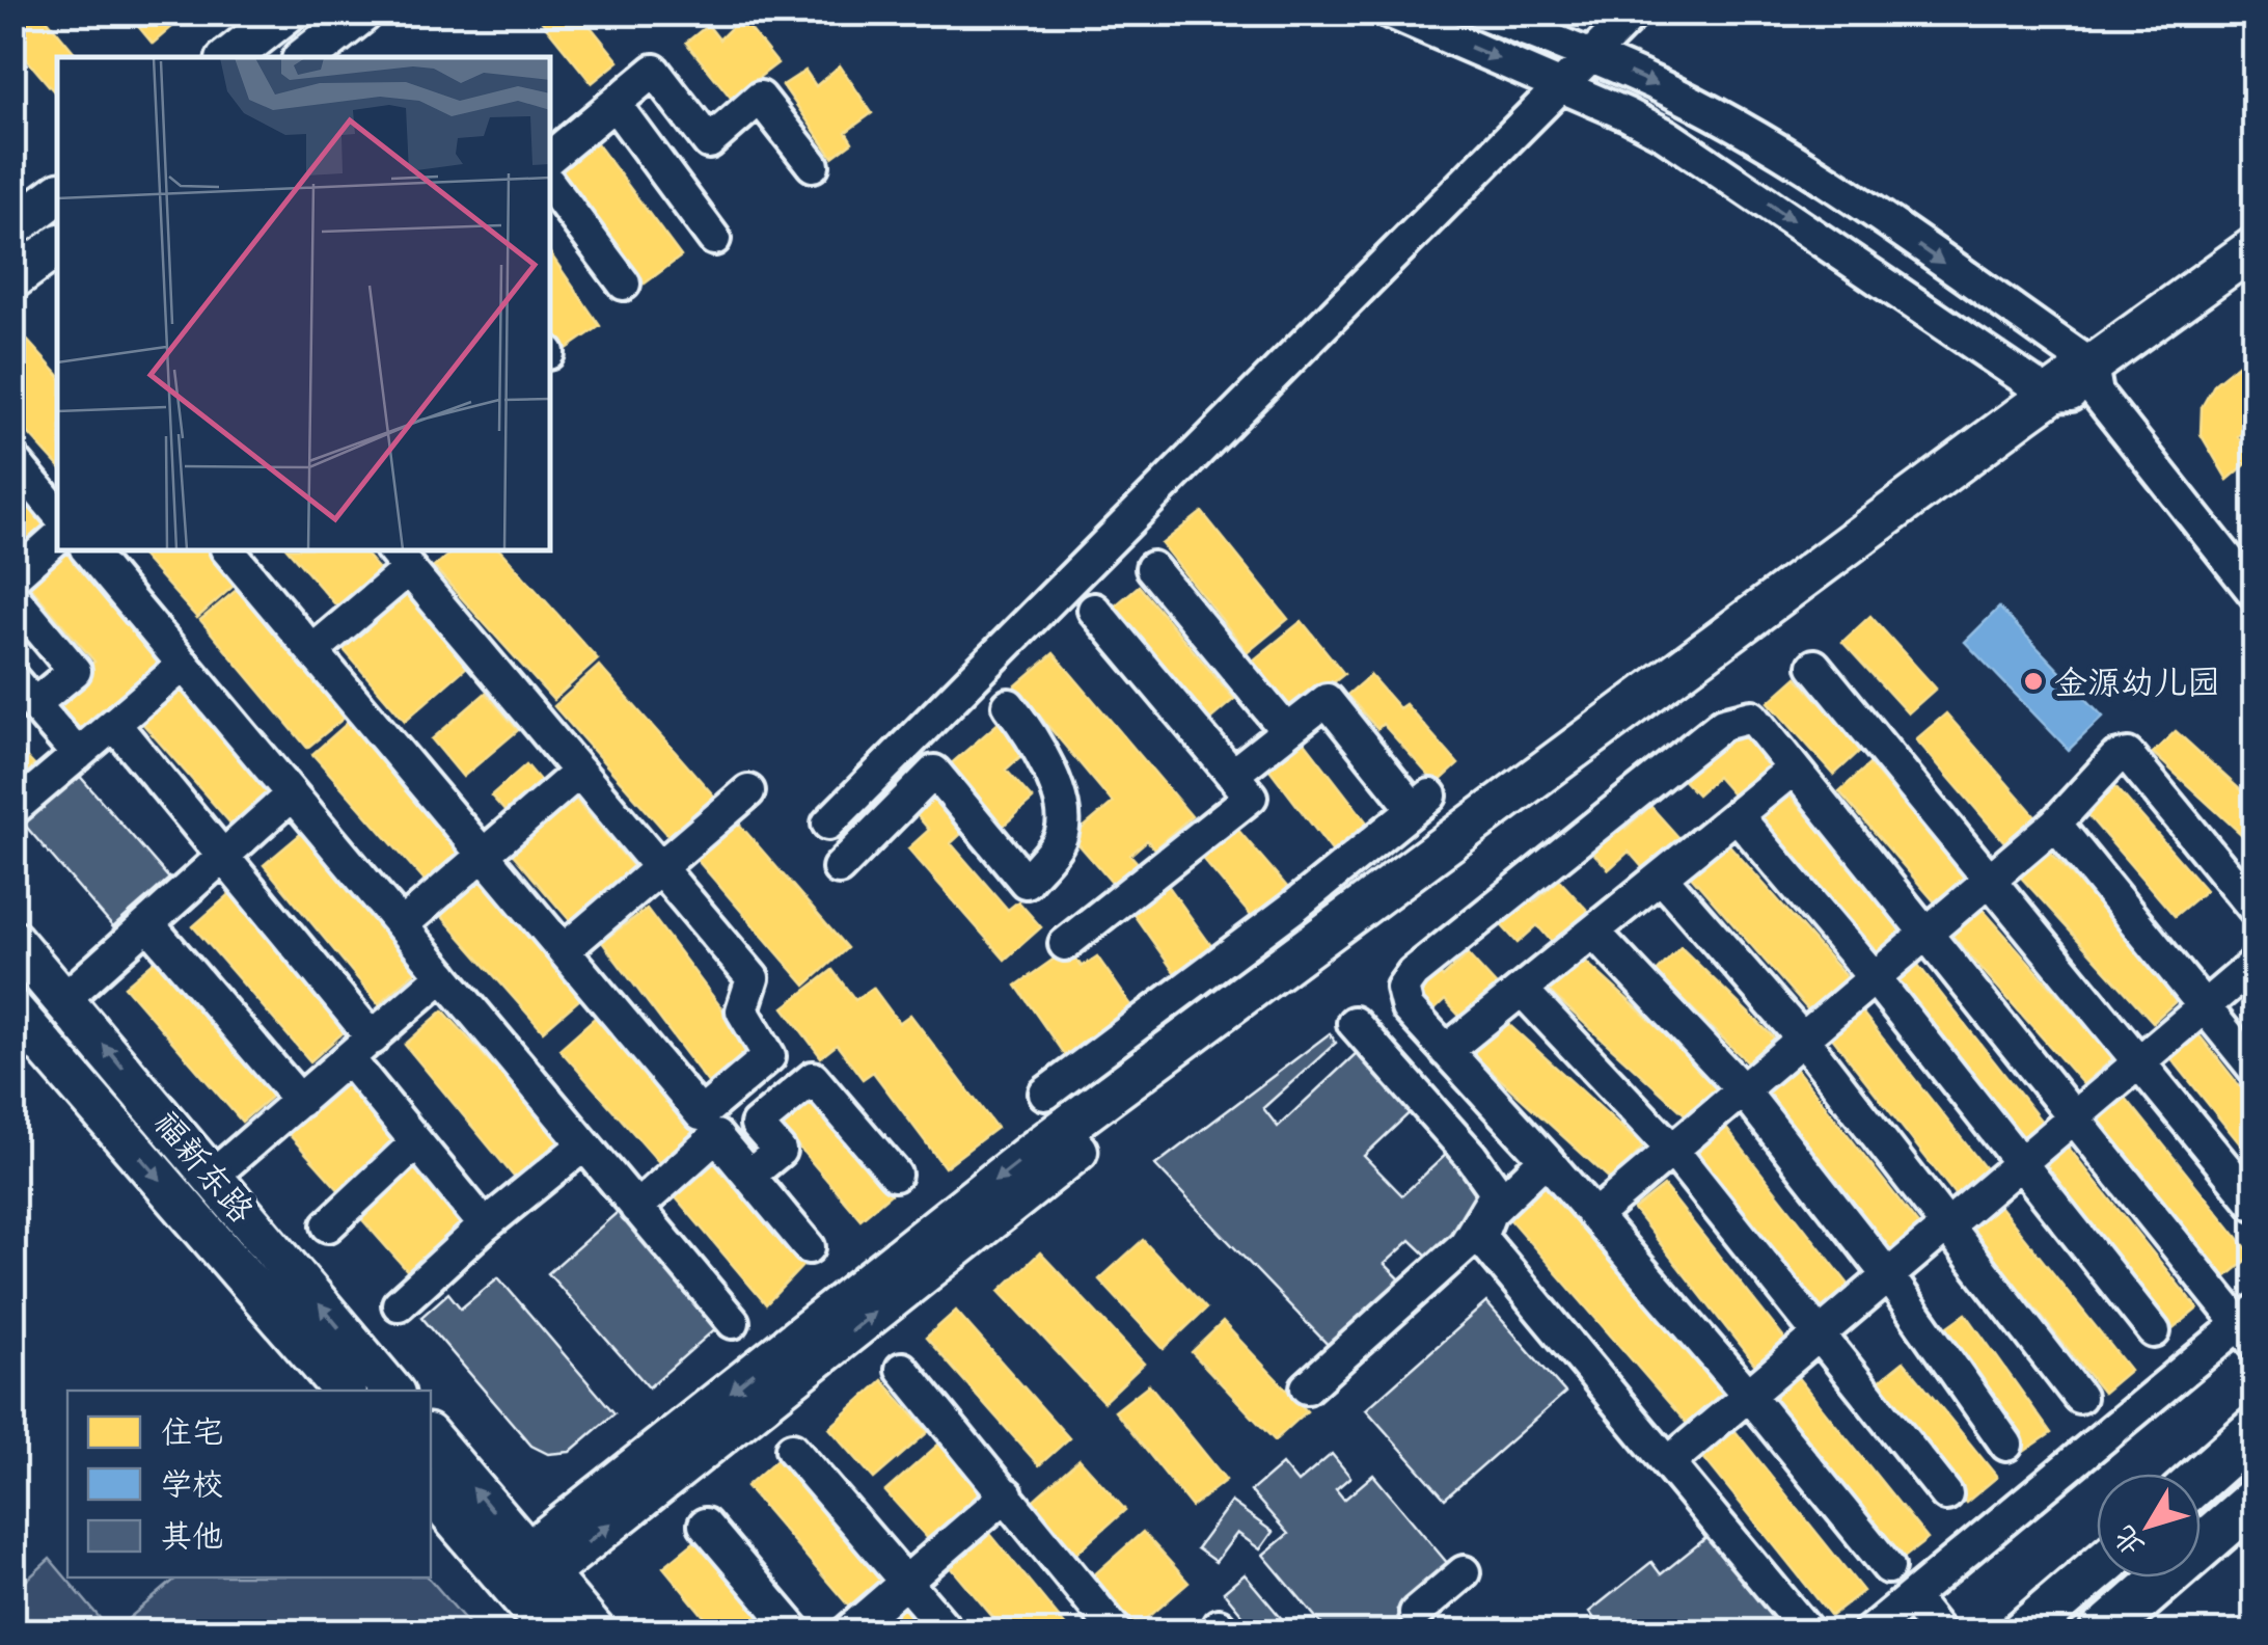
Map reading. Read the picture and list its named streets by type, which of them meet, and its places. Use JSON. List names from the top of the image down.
{
  "streets": {
    "main road": ["福新东路"]
  },
  "places": ["金源幼儿园"],
  "legend": ["住宅", "学校", "其他"],
  "north": "bottom left"
}
